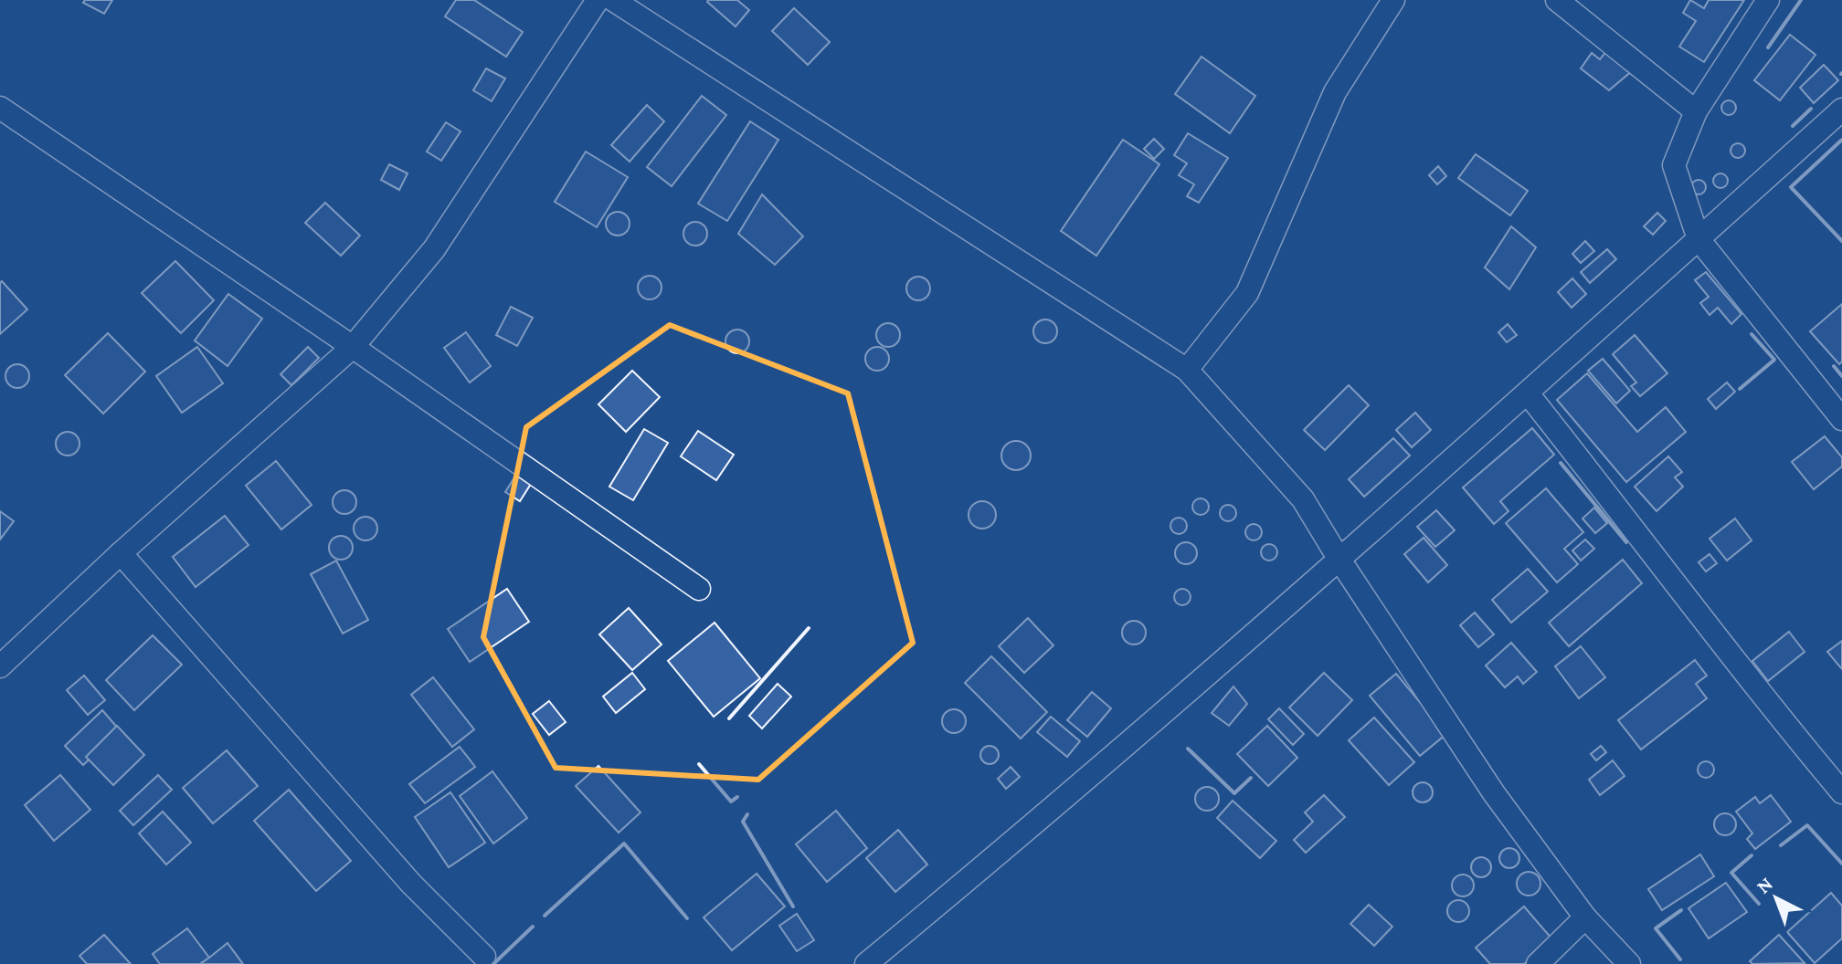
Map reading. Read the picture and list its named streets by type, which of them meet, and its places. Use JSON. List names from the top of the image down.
{
  "north": "top left"
}
